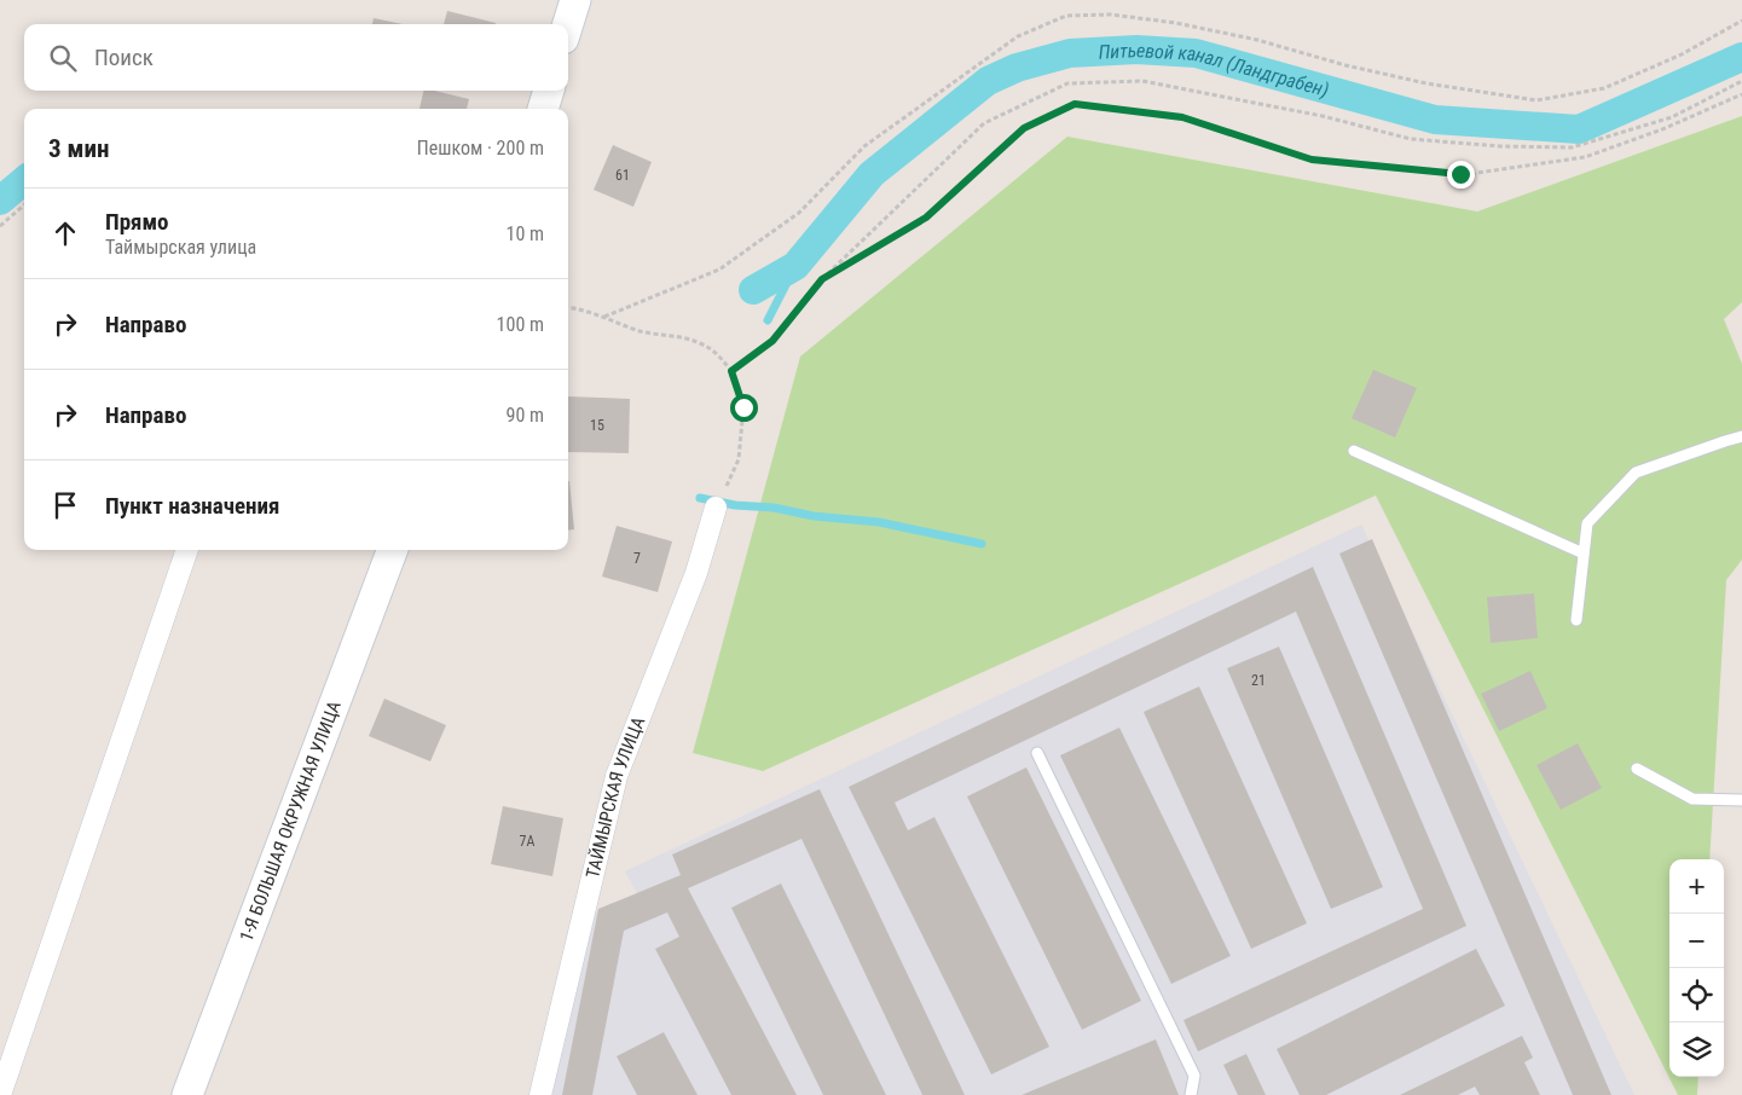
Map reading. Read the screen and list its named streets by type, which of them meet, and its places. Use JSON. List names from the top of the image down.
{
  "streets": {
    "street": ["ТАЙМЫРСКАЯ УЛИЦА", "1-Я БОЛЬШАЯ ОКРУЖНАЯ УЛИЦА"]
  },
  "water": ["Питьевой канал (Ландграбен)"],
  "house_numbers": [
    "61",
    "15",
    "7",
    "21",
    "7А"
  ],
  "page": {
    "search": "Поиск",
    "heading": ["3 мин", "Пешком · 200 m"],
    "list": [
      ["Прямо", "Таймырская улица", "10 m"],
      ["Направо", "100 m"],
      ["Направо", "90 m"],
      "Пункт назначения"
    ],
    "map_buttons": ["+", "−"]
  }
}
